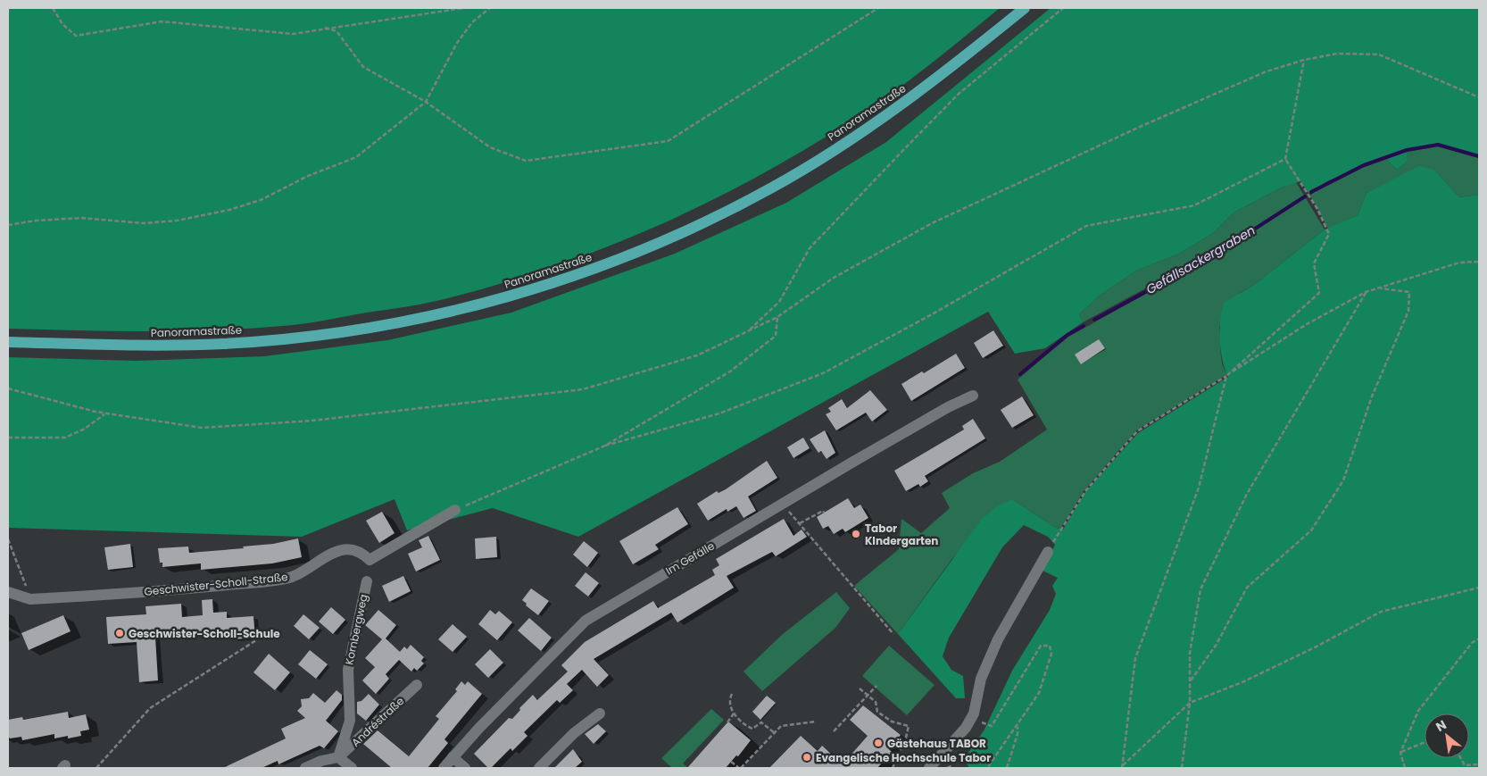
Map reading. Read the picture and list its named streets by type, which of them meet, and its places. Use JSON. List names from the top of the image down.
{
  "streets": {
    "main road": ["Panoramastraße"],
    "street": [
      "Im Gefälle",
      "Geschwister-Scholl-Straße",
      "Kornbergweg",
      "Andréstraße"
    ]
  },
  "crossings": [
    ["Kornbergweg", "Andréstraße"]
  ],
  "water": ["Gefällsackergraben"],
  "places": [
    "Tabor KIndergarten",
    "Geschwister-Scholl-Schule",
    "Gästehaus TABOR",
    "Evangelische Hochschule Tabor"
  ],
  "north": "top left"
}
